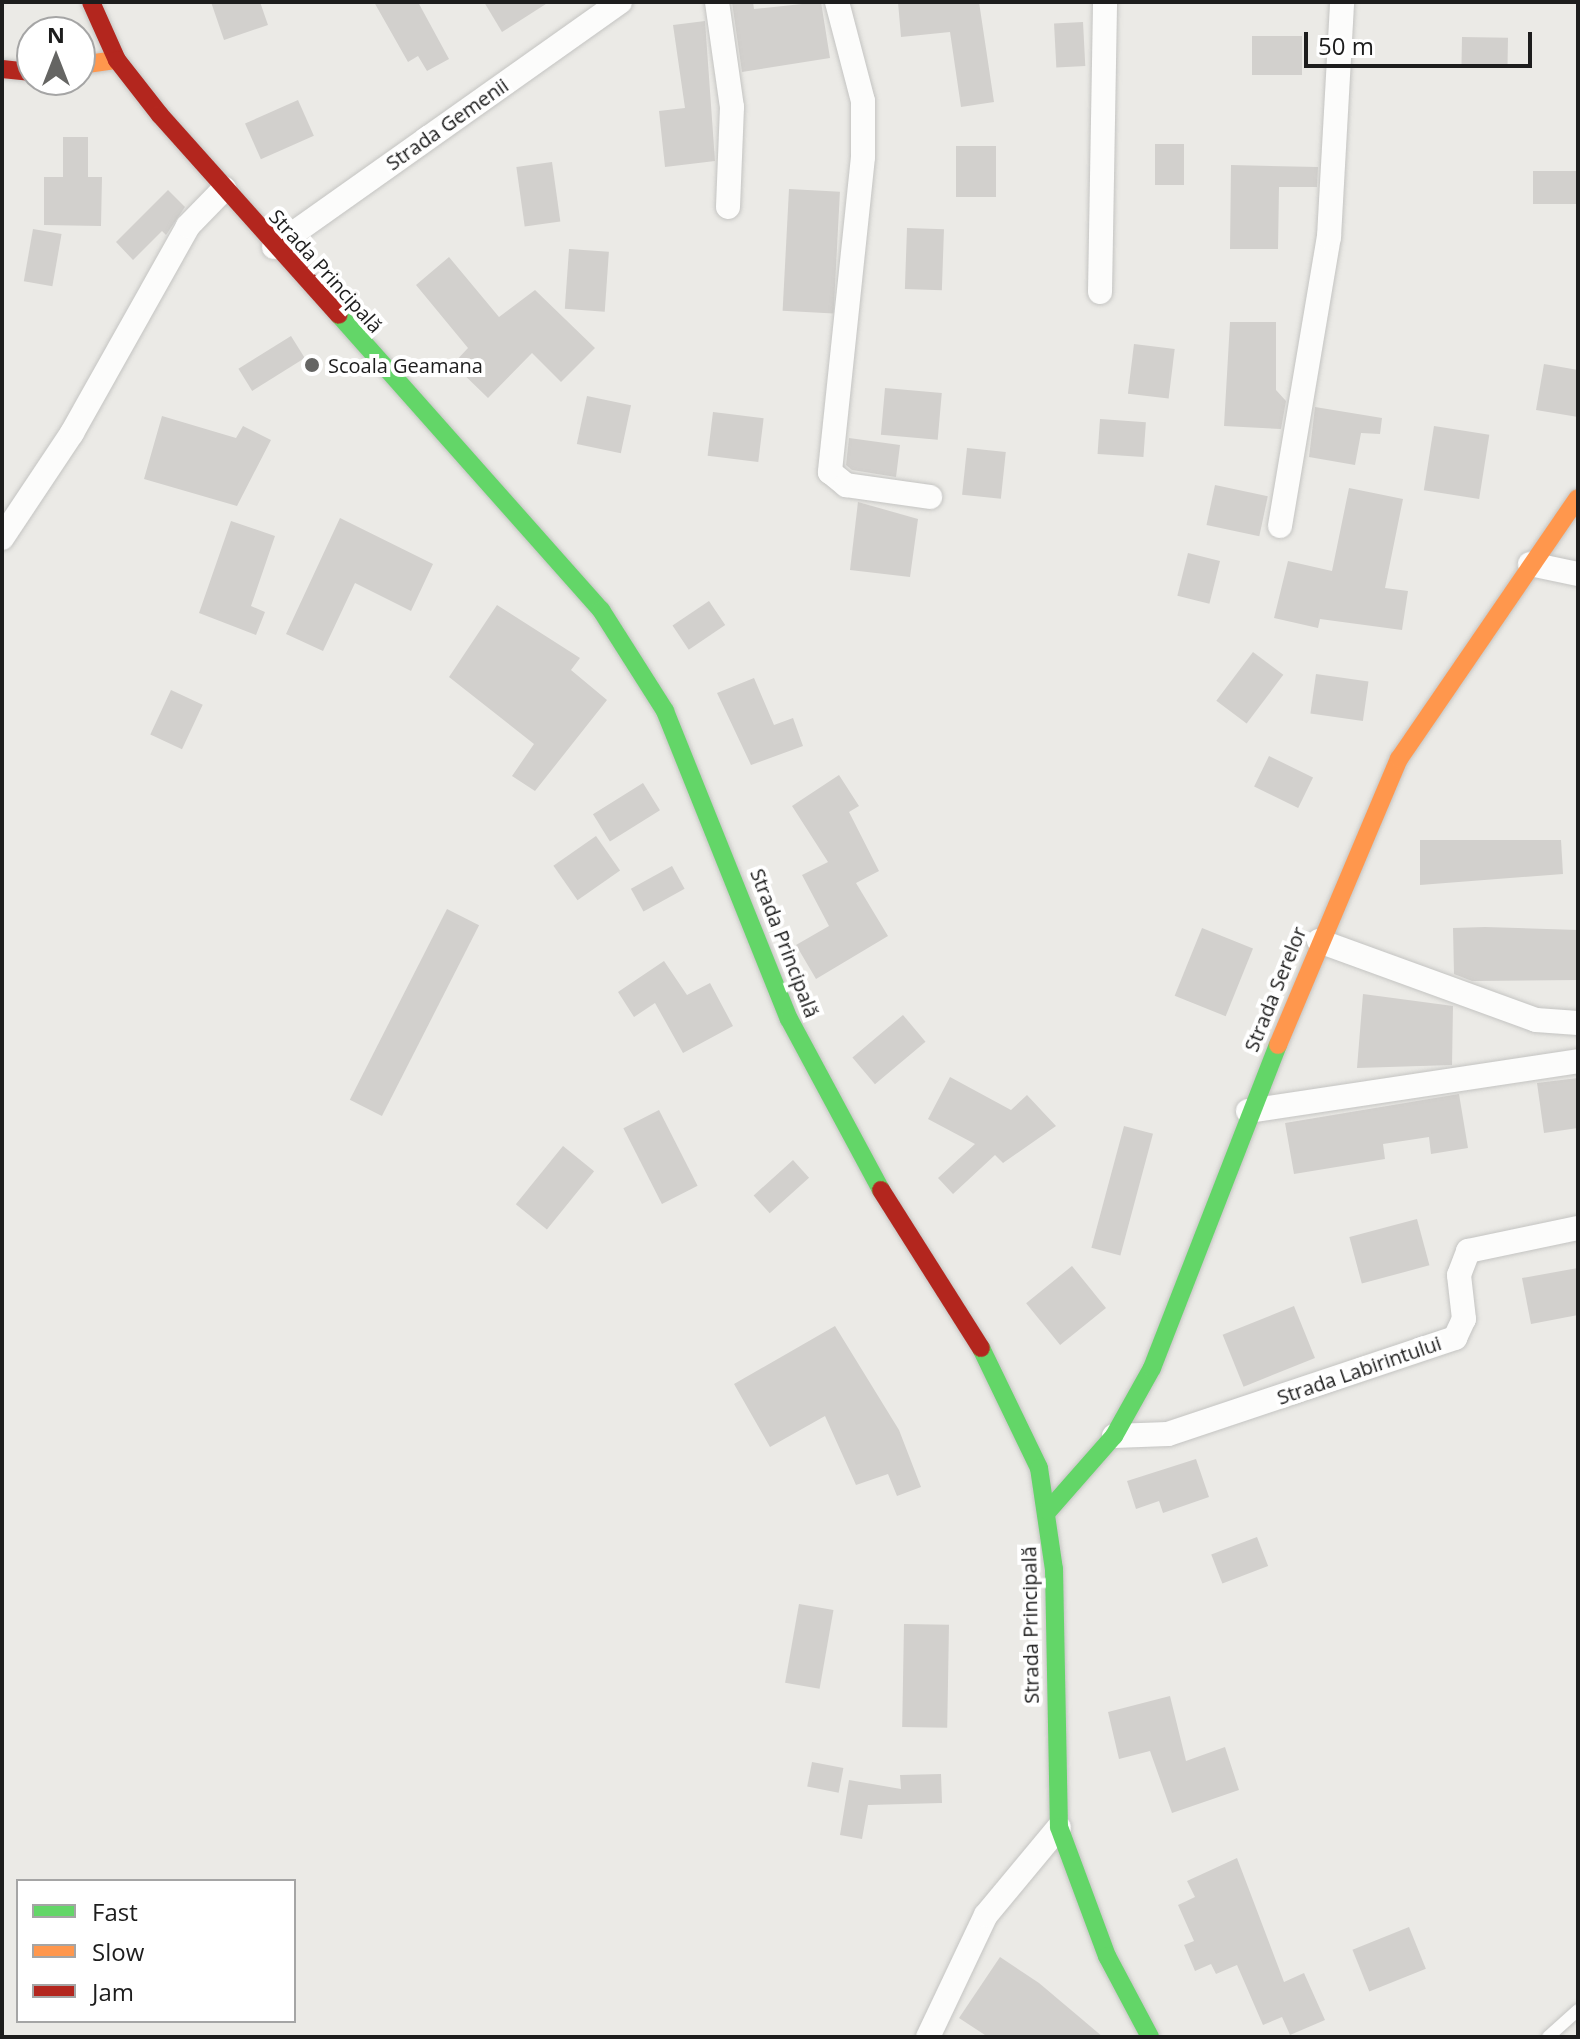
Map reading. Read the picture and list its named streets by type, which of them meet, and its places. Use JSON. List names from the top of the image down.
{
  "streets": {
    "main road": ["Strada Principală", "Strada Serelor"],
    "street": ["Strada Gemenii", "Strada Labirintului"]
  },
  "crossings": [
    ["Strada Gemenii", "Strada Principală"],
    ["Strada Principală", "Strada Serelor"],
    ["Strada Serelor", "Strada Labirintului"]
  ],
  "places": ["Scoala Geamana"],
  "legend": ["Fast", "Slow", "Jam"],
  "scale_bar": "50 m",
  "north": "top"
}
